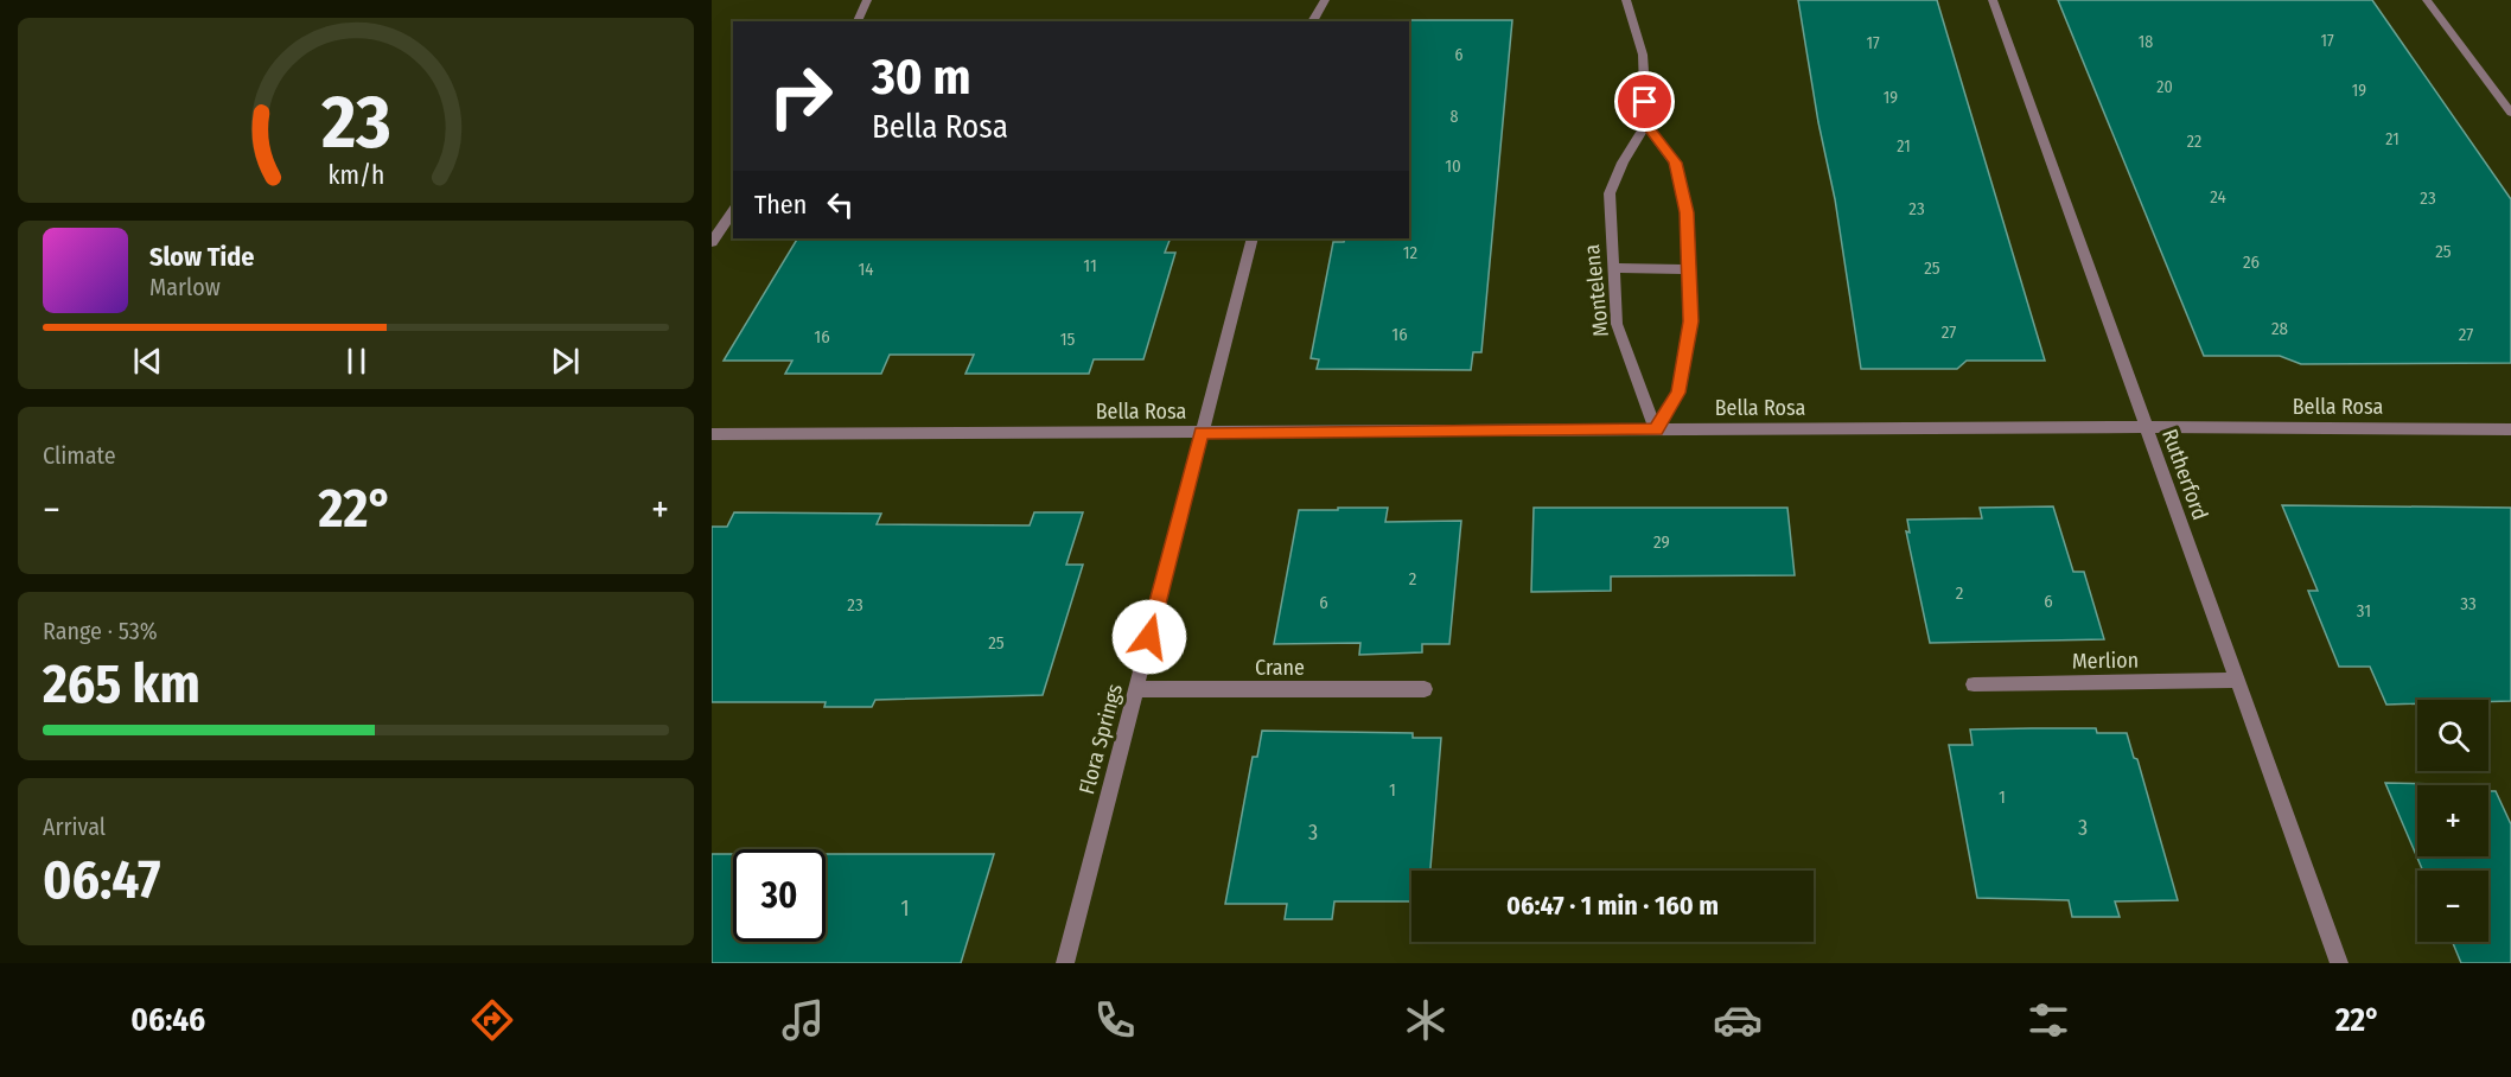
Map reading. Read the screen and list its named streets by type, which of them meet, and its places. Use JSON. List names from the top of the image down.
{
  "streets": {
    "street": [
      "Montelena",
      "Bella Rosa",
      "Rutherford",
      "Merlion",
      "Crane",
      "Flora Springs"
    ]
  },
  "crossings": [
    ["Montelena", "Bella Rosa"],
    ["Bella Rosa", "Rutherford"],
    ["Bella Rosa", "Flora Springs"],
    ["Rutherford", "Merlion"],
    ["Crane", "Flora Springs"]
  ],
  "house_numbers": [
    "17",
    "18",
    "17",
    "6",
    "20",
    "19",
    "19",
    "8",
    "21",
    "22",
    "21",
    "10",
    "24",
    "23",
    "23",
    "25",
    "12",
    "26",
    "11",
    "25",
    "14",
    "28",
    "27",
    "16",
    "27",
    "16",
    "15",
    "29",
    "2",
    "2",
    "6",
    "6",
    "33",
    "23",
    "31",
    "25",
    "1",
    "1",
    "3",
    "3",
    "1"
  ],
  "page": {
    "turn": ["30 m", "Bella Rosa"],
    "then": "Then",
    "song": ["Slow Tide", "Marlow"],
    "tile": [
      "Climate",
      ["Range · 53%", "265 km"],
      ["Arrival", "06:47"]
    ],
    "heat": ["−", "22°", "+"],
    "map_buttons": ["+", "−"],
    "limit": "30",
    "trip": "06:47 · 1 min · 160 m",
    "tabs": ["06:46", "22°"],
    "gauge": ["23", "km/h"]
  }
}
